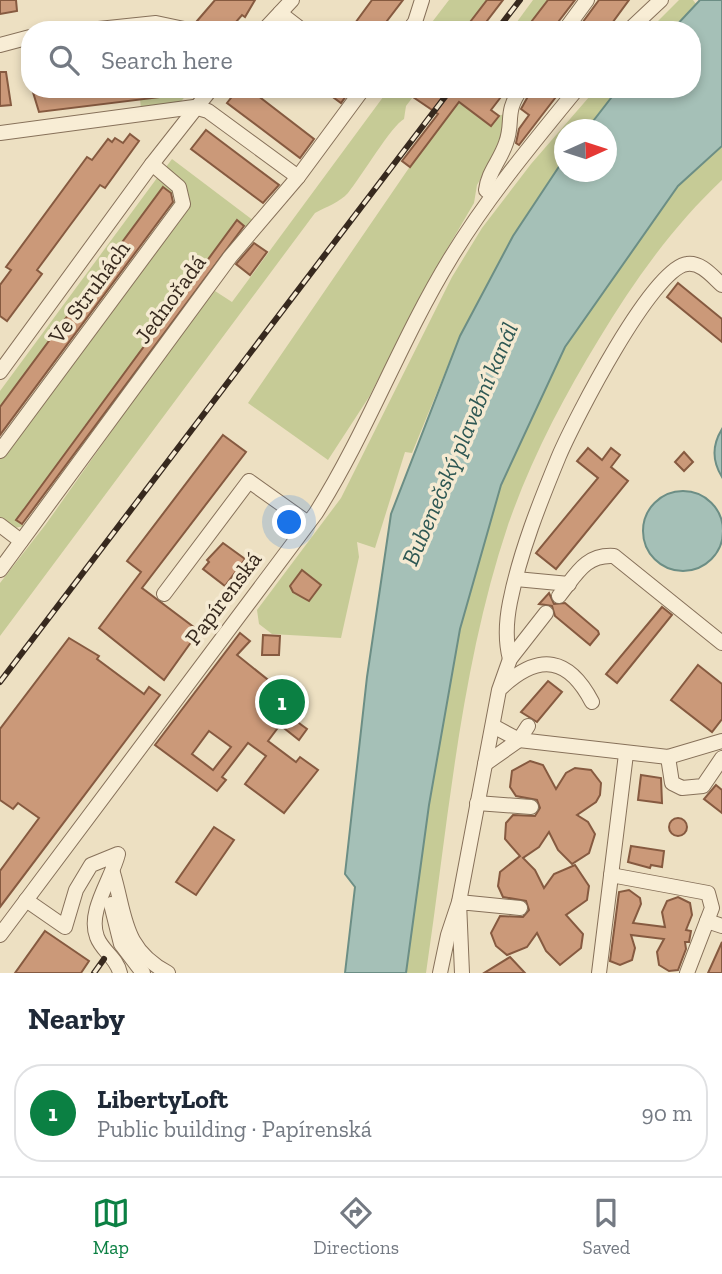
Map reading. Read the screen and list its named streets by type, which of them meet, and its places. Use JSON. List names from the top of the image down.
{
  "streets": {
    "street": ["Ve Struhách", "Jednořadá", "Papírenská"]
  },
  "water": ["Bubenečský plavební kanál"],
  "north": "right",
  "page": {
    "search": "Search here",
    "pins": "1",
    "heading": "Nearby",
    "list": [
      {
        "mark": "1",
        "name": "LibertyLoft",
        "note": "Public building · Papírenská",
        "value": "90 m"
      }
    ],
    "nav": ["Map", "Directions", "Saved"]
  }
}
